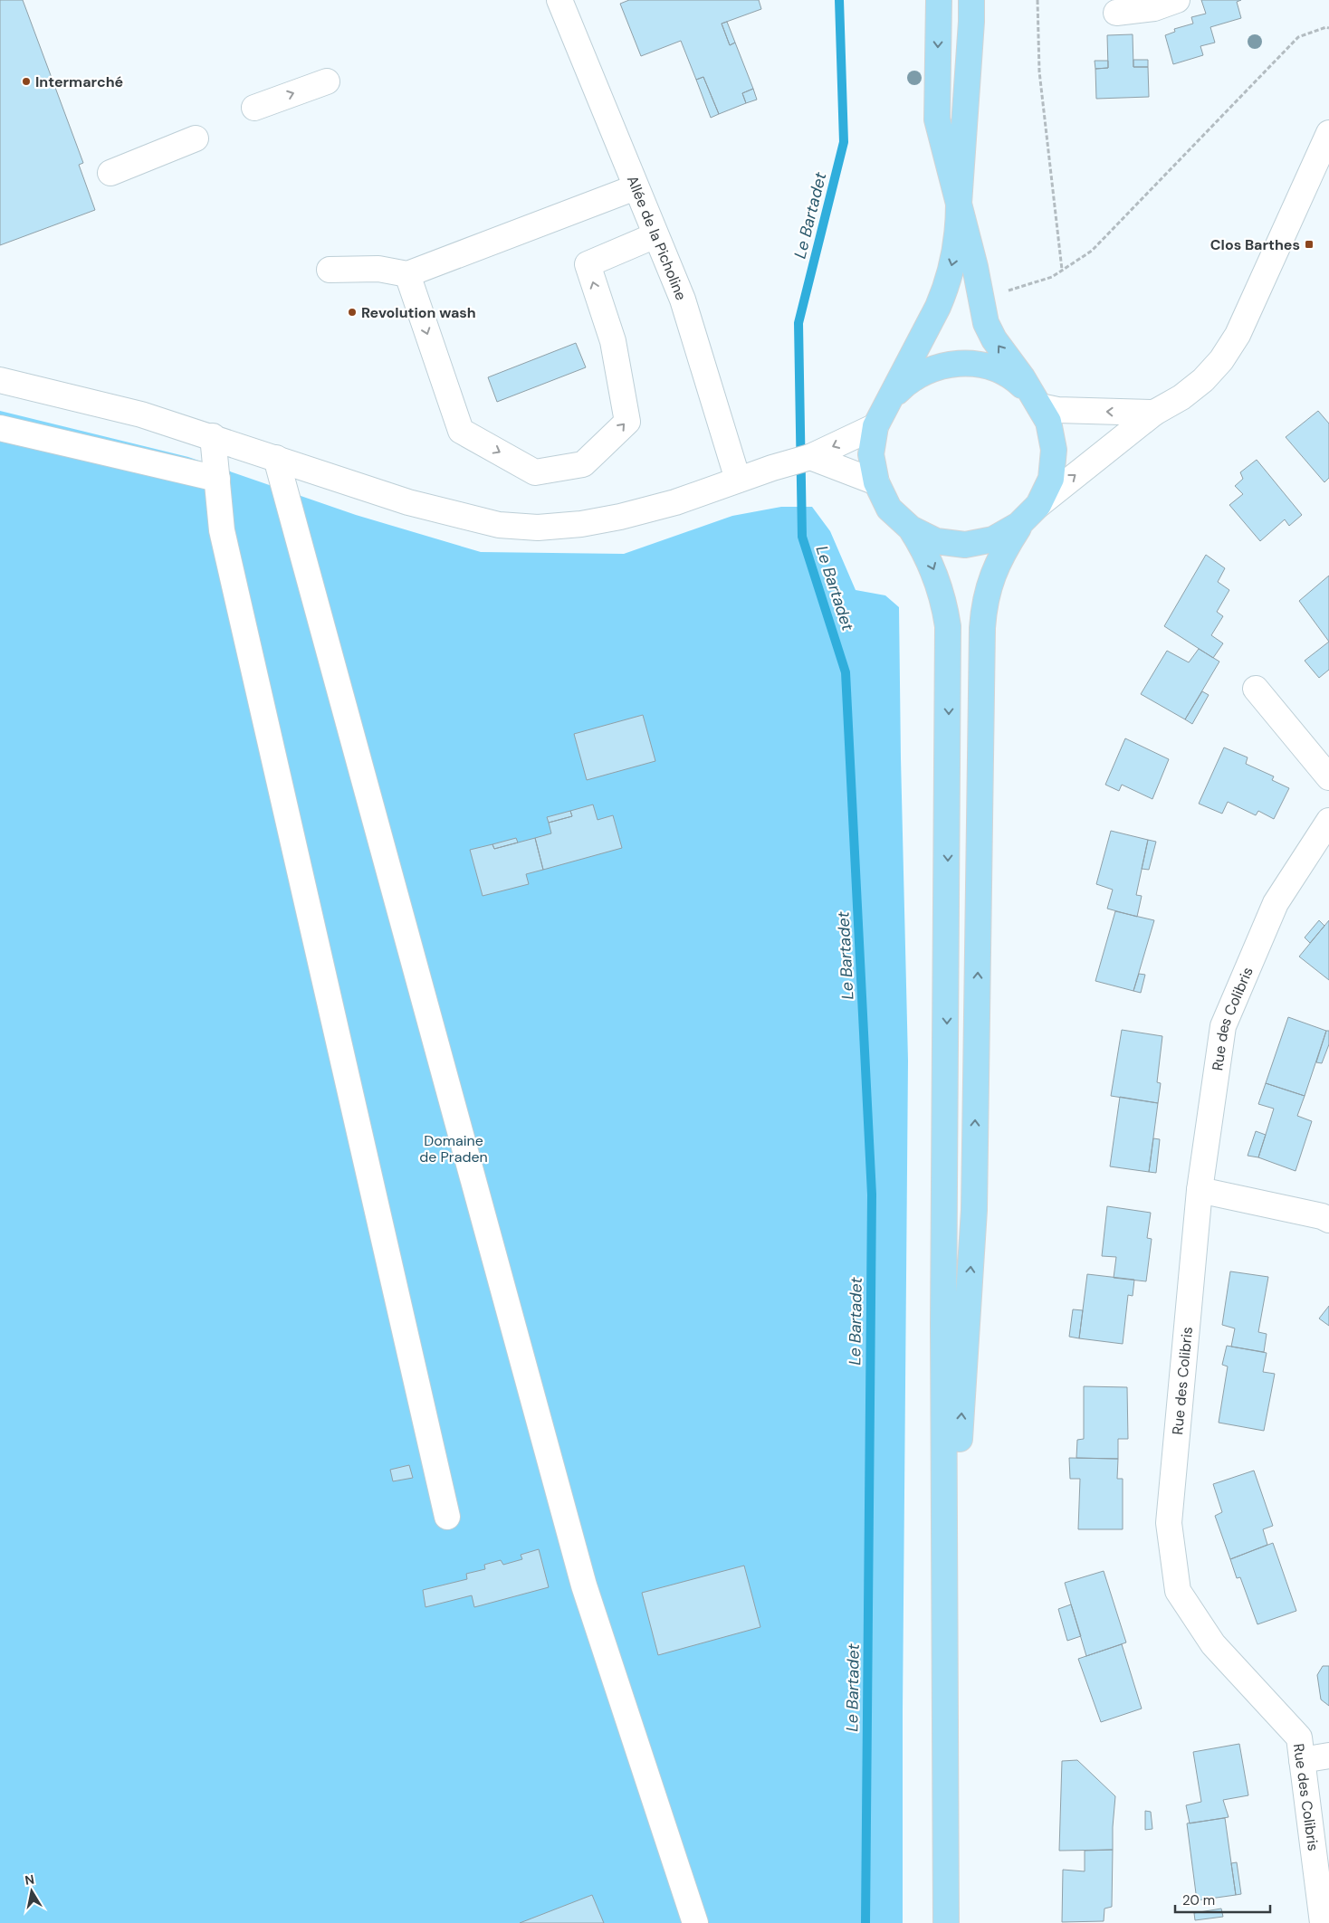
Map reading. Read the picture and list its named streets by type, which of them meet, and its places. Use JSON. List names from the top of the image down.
{
  "streets": {
    "street": ["Allée de la Picholine", "Rue des Colibris"]
  },
  "water": ["Le Bartadet"],
  "parks": ["Domaine de Praden"],
  "places": {
    "other": ["Intermarché", "Revolution wash"],
    "transit": ["Clos Barthes"]
  },
  "scale_bar": "20 m",
  "north": "top"
}
